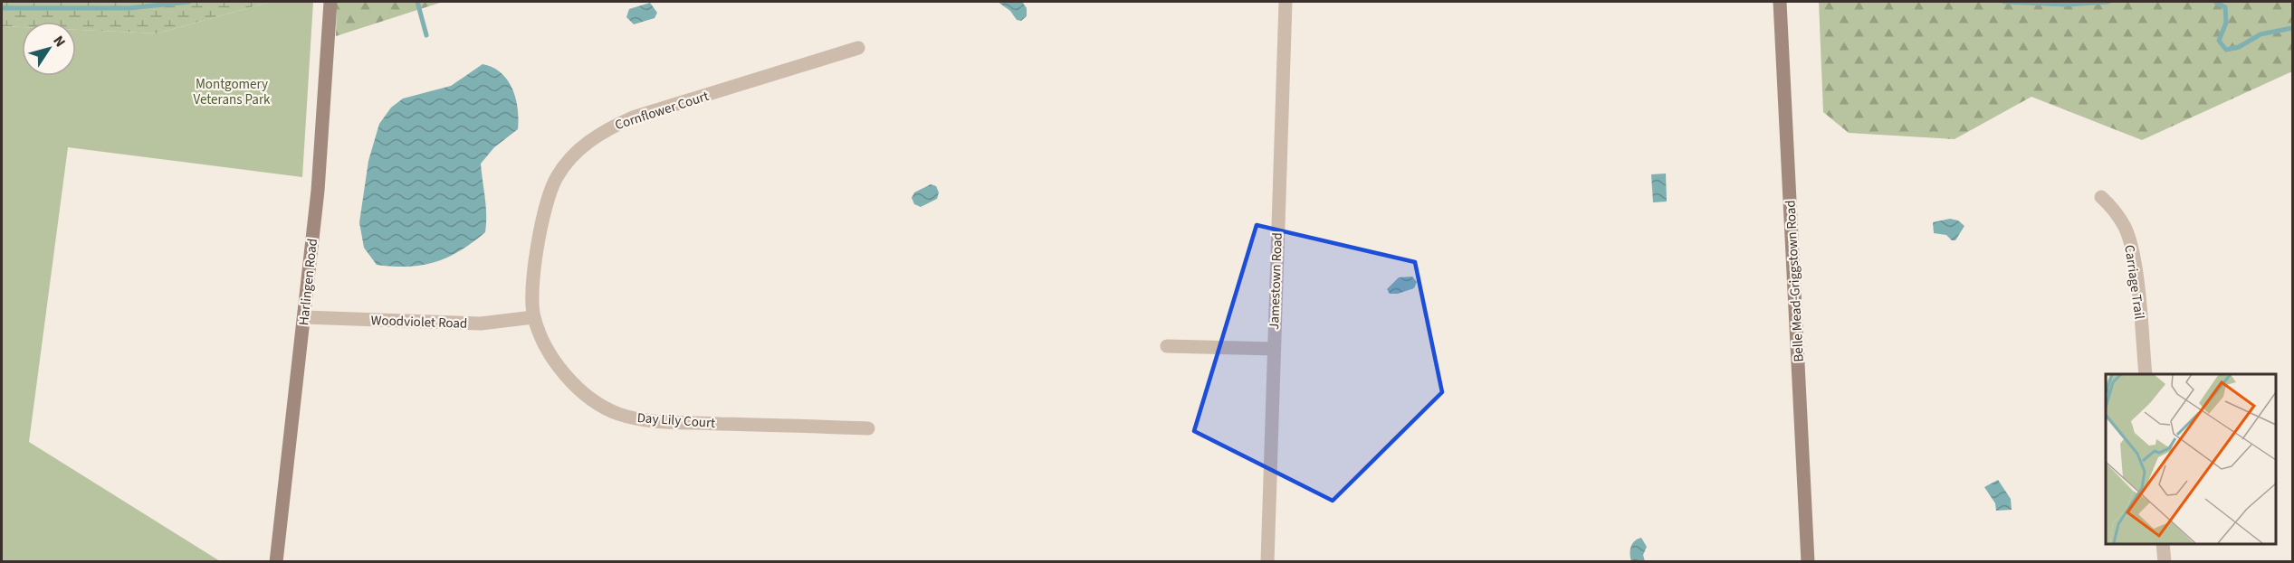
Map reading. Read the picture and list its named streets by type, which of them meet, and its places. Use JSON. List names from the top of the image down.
{
  "streets": {
    "street": [
      "Cornflower Court",
      "Jamestown Road",
      "Belle Mead-Griggstown Road",
      "Harlingen Road",
      "Carriage Trail",
      "Woodviolet Road",
      "Day Lily Court"
    ]
  },
  "crossings": [
    ["Cornflower Court", "Woodviolet Road"],
    ["Cornflower Court", "Day Lily Court"],
    ["Harlingen Road", "Woodviolet Road"],
    ["Woodviolet Road", "Day Lily Court"]
  ],
  "parks": ["Montgomery Veterans Park"],
  "north": "top right"
}
